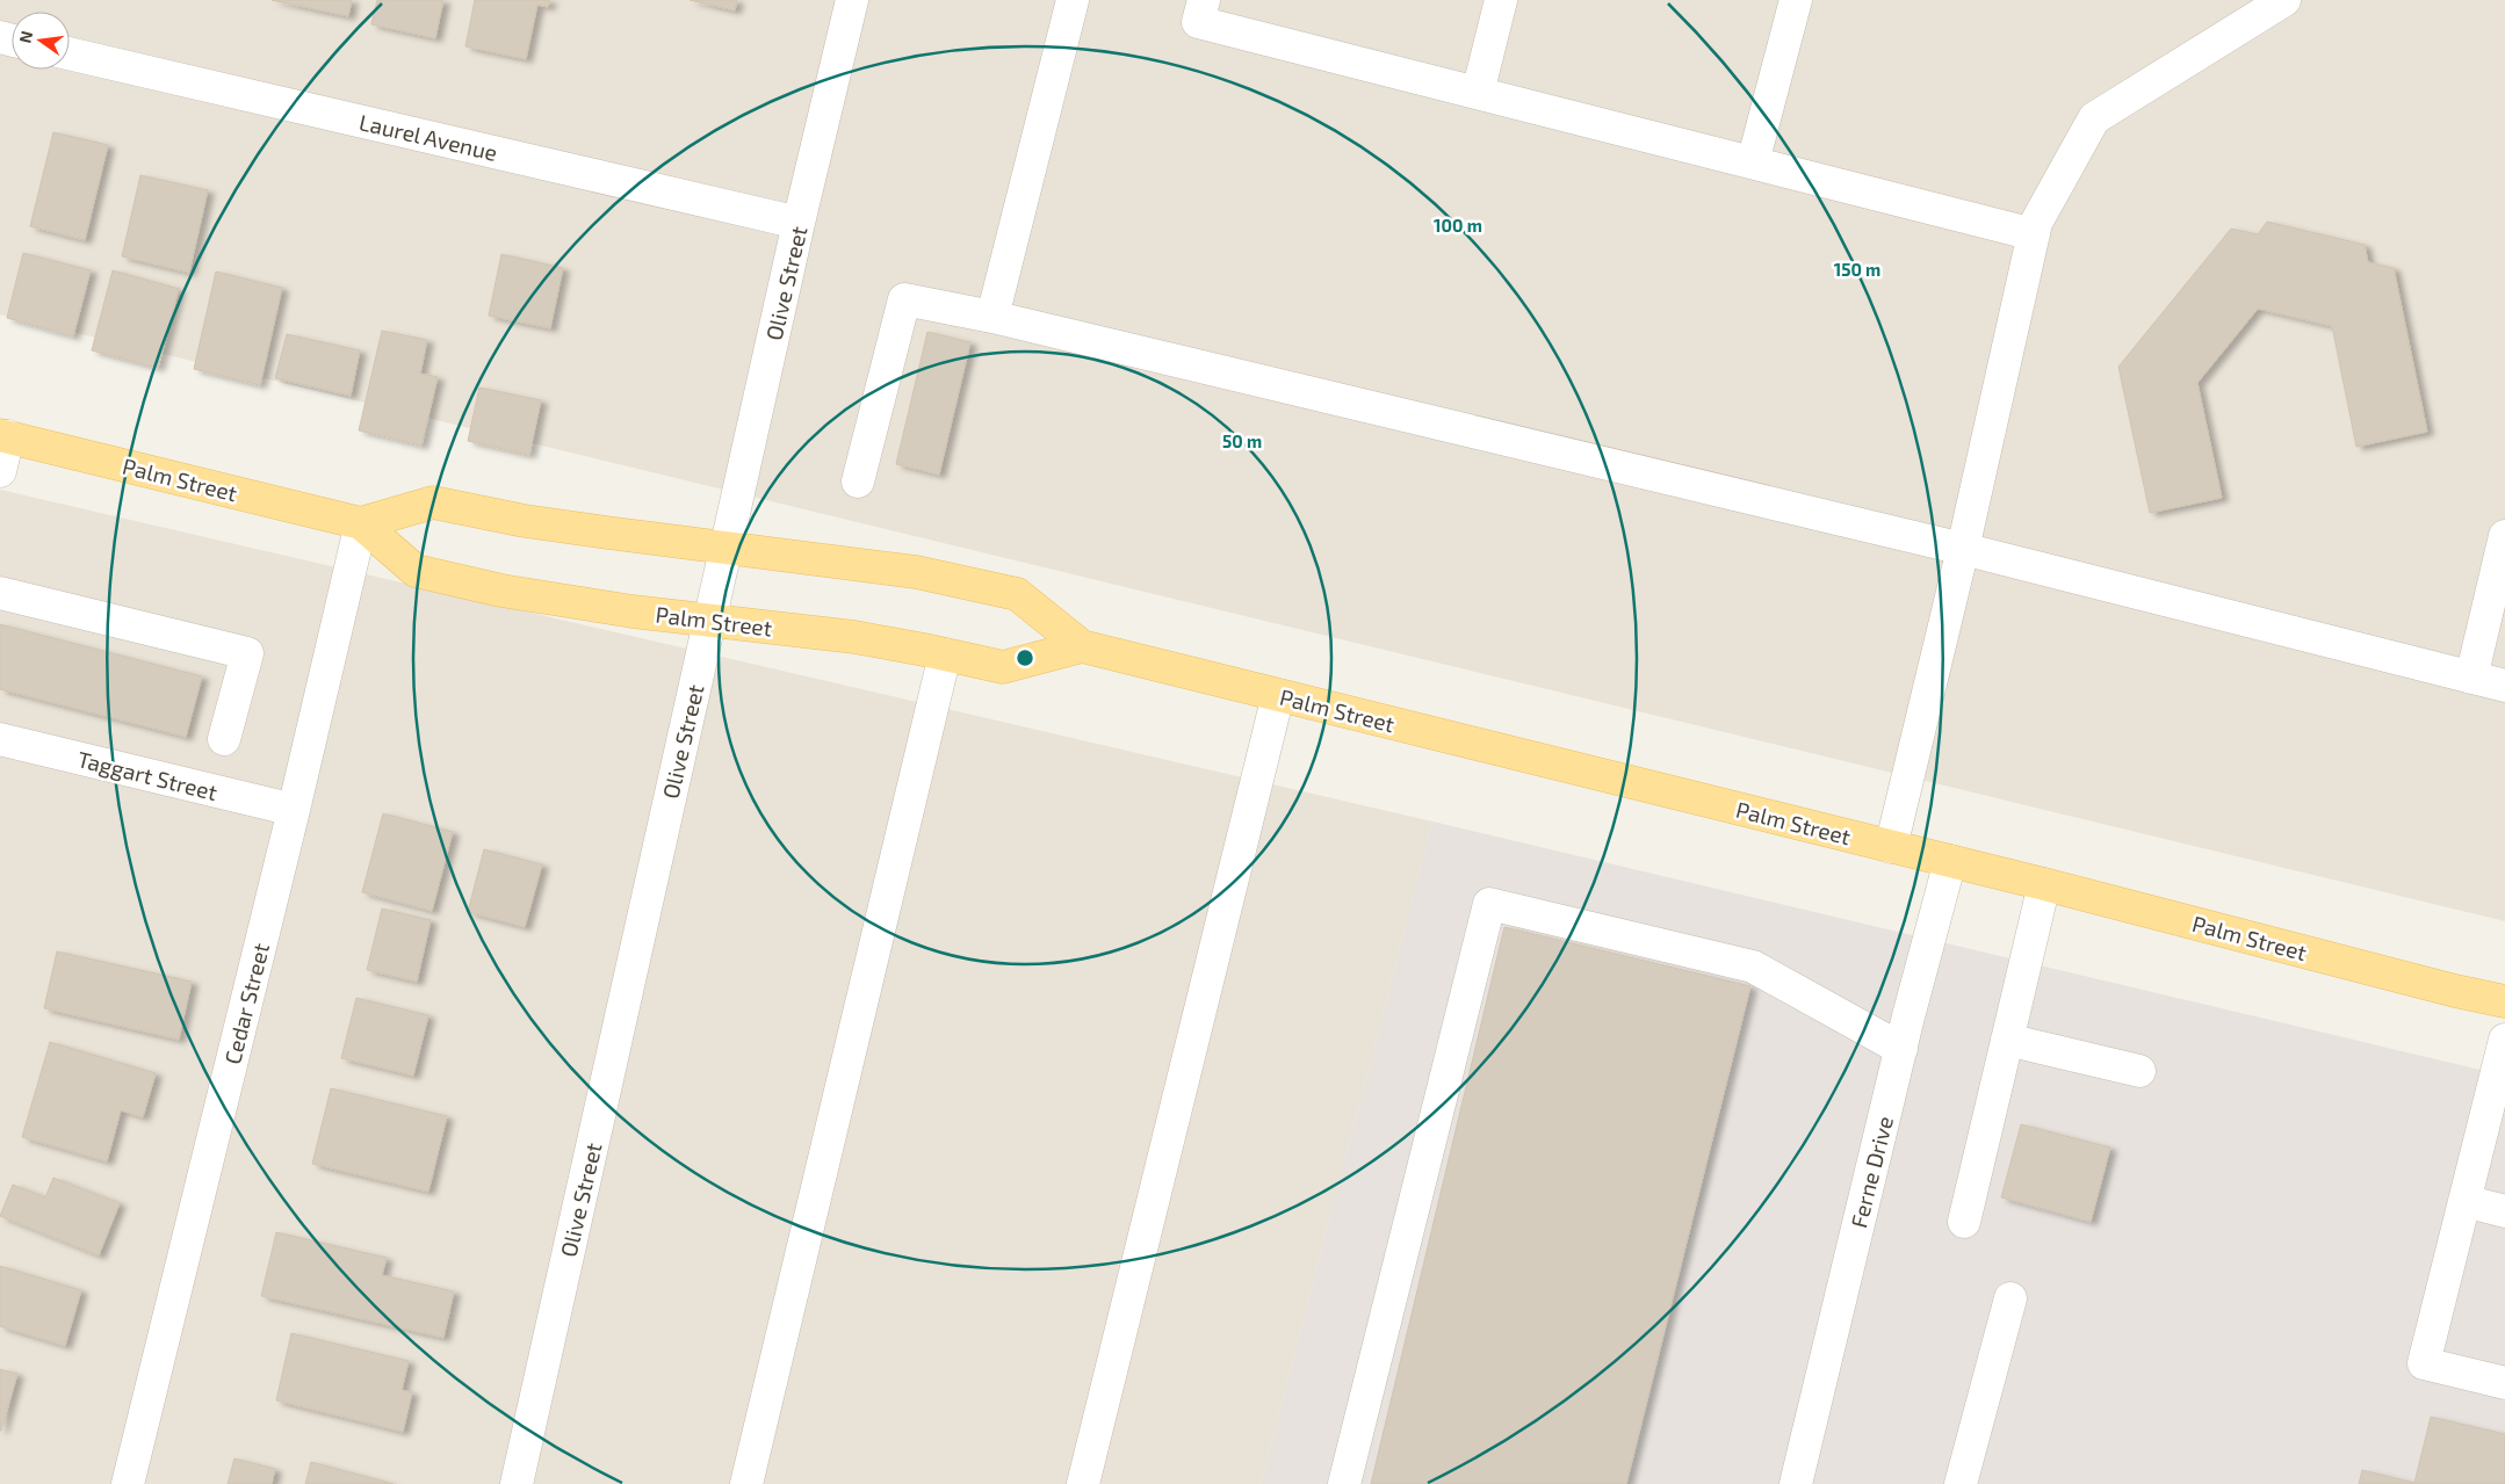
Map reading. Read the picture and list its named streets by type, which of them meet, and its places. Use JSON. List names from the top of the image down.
{
  "streets": {
    "main road": ["Palm Street"],
    "street": [
      "Laurel Avenue",
      "Olive Street",
      "Taggart Street",
      "Cedar Street",
      "Ferne Drive"
    ]
  },
  "crossings": [
    ["Laurel Avenue", "Olive Street"],
    ["Olive Street", "Palm Street"],
    ["Palm Street", "Cedar Street"],
    ["Palm Street", "Ferne Drive"],
    ["Taggart Street", "Cedar Street"]
  ],
  "north": "left",
  "rings": ["100 m", "150 m", "50 m"]
}
